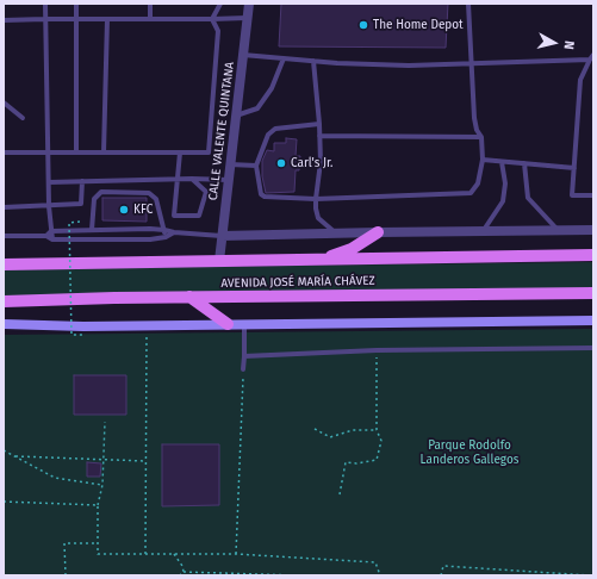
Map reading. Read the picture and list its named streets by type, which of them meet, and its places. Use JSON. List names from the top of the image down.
{
  "streets": {
    "main road": ["AVENIDA JOSÉ MARÍA CHÁVEZ"],
    "street": ["CALLE VALENTE QUINTANA"]
  },
  "crossings": [
    ["CALLE VALENTE QUINTANA", "AVENIDA JOSÉ MARÍA CHÁVEZ"]
  ],
  "parks": ["Parque Rodolfo Landeros Gallegos"],
  "places": ["The Home Depot", "Carl's Jr.", "KFC"],
  "north": "right"
}
